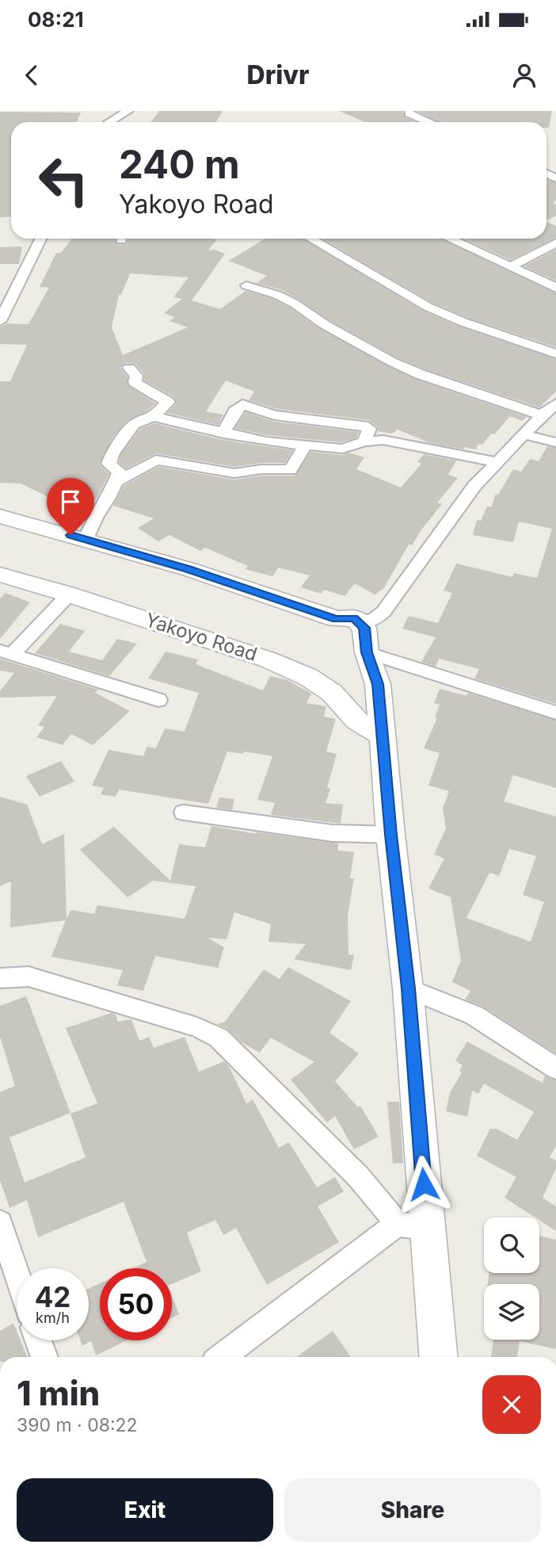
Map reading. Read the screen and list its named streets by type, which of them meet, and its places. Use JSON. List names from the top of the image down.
{
  "streets": {
    "main road": ["Yakoyo Road"]
  },
  "page": {
    "status": "08:21",
    "header": "Drivr",
    "turn": ["240 m", "Yakoyo Road"],
    "speed": "42 km/h",
    "limit": "50",
    "heading": ["1 min", "390 m · 08:22"],
    "buttons": ["Exit", "Share"]
  }
}
